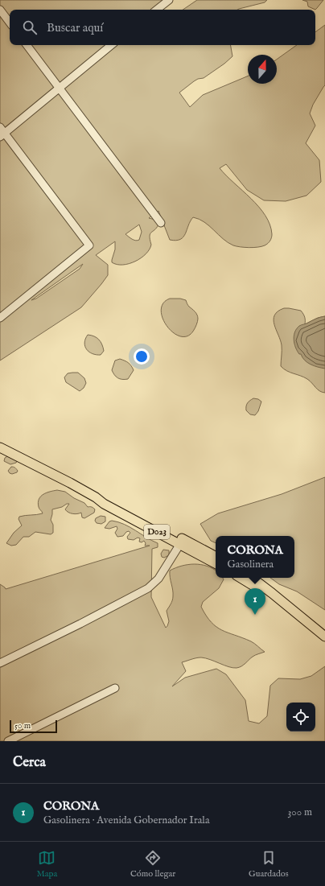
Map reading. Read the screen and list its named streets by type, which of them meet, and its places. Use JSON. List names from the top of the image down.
{
  "streets": {
    "main road": ["D023"]
  },
  "scale_bar": "50 m",
  "north": "top",
  "page": {
    "search": "Buscar aquí",
    "popup": ["CORONA", "Gasolinera"],
    "pins": "1",
    "scale": "50 m",
    "heading": "Cerca",
    "list": [
      {
        "mark": "1",
        "name": "CORONA",
        "note": "Gasolinera · Avenida Gobernador Irala",
        "value": "300 m"
      }
    ],
    "nav": ["Mapa", "Cómo llegar", "Guardados"]
  }
}
